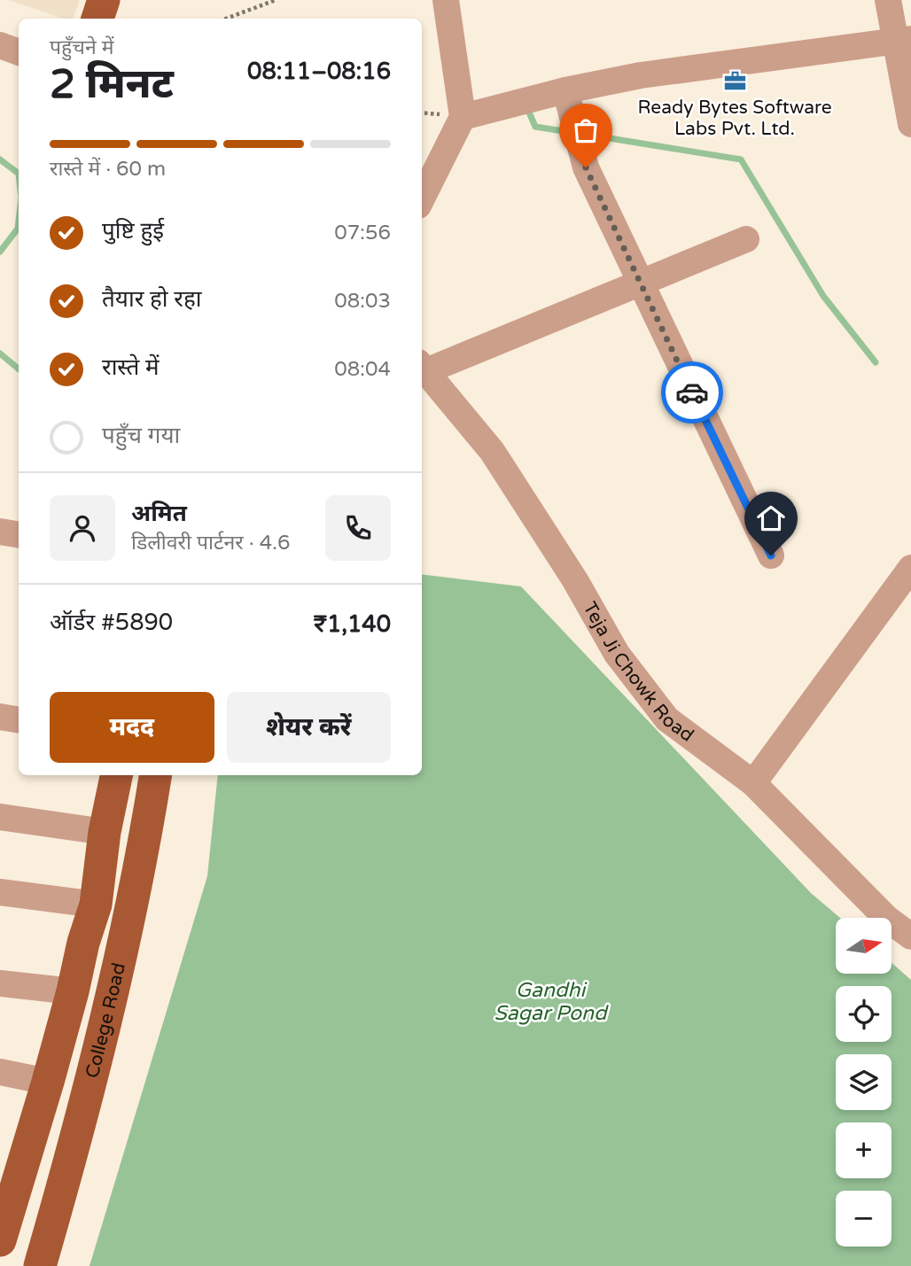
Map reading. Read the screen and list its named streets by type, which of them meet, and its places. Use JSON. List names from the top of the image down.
{
  "streets": {
    "main road": ["College Road"],
    "street": ["Teja Ji Chowk Road"]
  },
  "water": ["Gandhi Sagar Pond"],
  "places": {
    "office": ["Ready Bytes Software Labs Pvt. Ltd."]
  },
  "north": "right",
  "page": {
    "heading": ["2 मिनट", "पहुँचने में", "08:11–08:16"],
    "panel": [
      "अमित",
      "डिलीवरी पार्टनर · 4.6",
      "ऑर्डर #5890",
      "₹1,140"
    ],
    "bar": "रास्ते में · 60 m",
    "list": [
      ["पुष्टि हुई", "07:56"],
      ["तैयार हो रहा", "08:03"],
      ["रास्ते में", "08:04"],
      "पहुँच गया"
    ],
    "buttons": ["मदद", "शेयर करें"],
    "map_buttons": ["+", "−"]
  }
}
